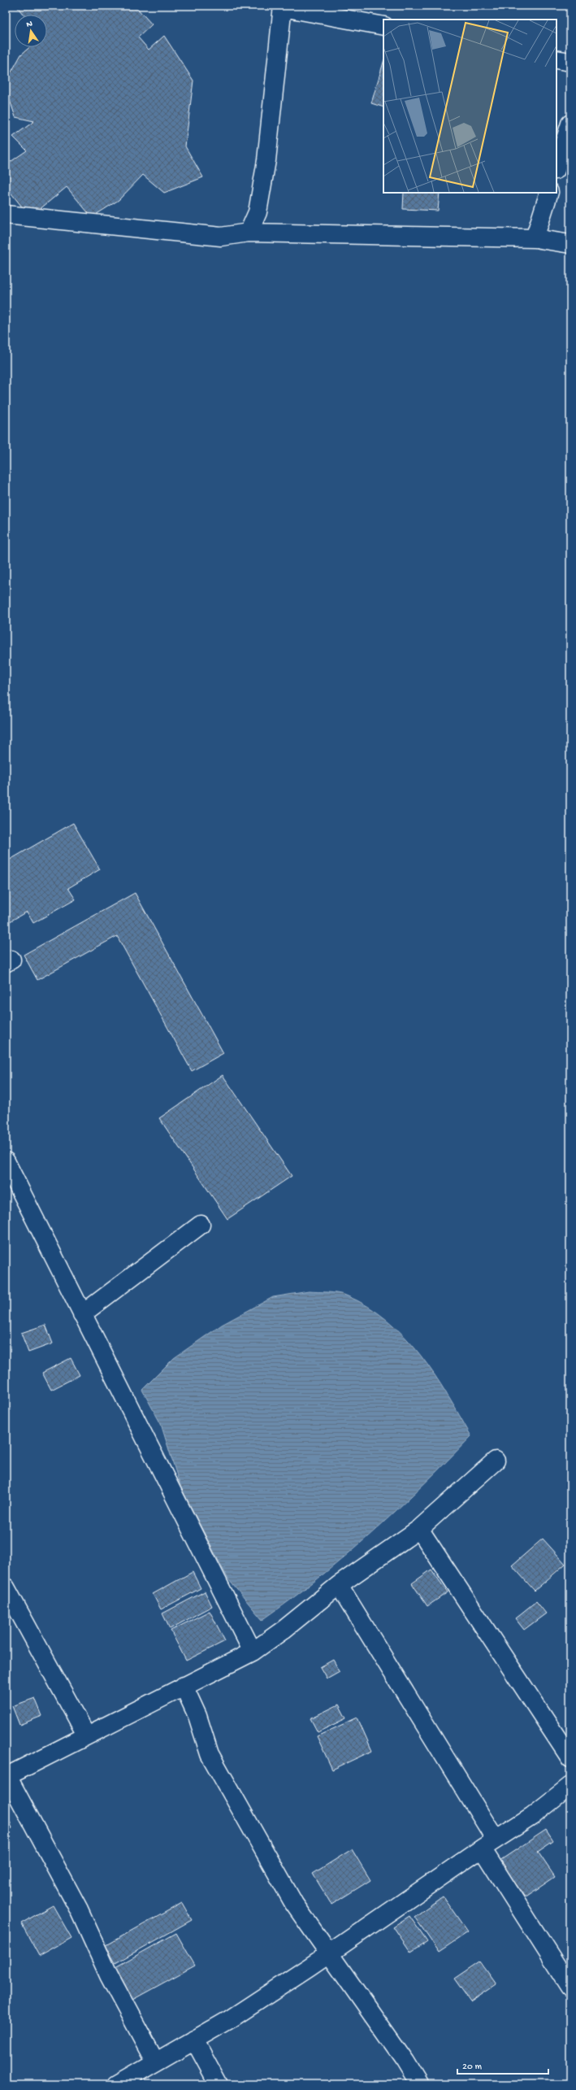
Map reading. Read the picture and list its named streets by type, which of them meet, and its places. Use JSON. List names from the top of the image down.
{
  "scale_bar": "20 m",
  "north": "top"
}
